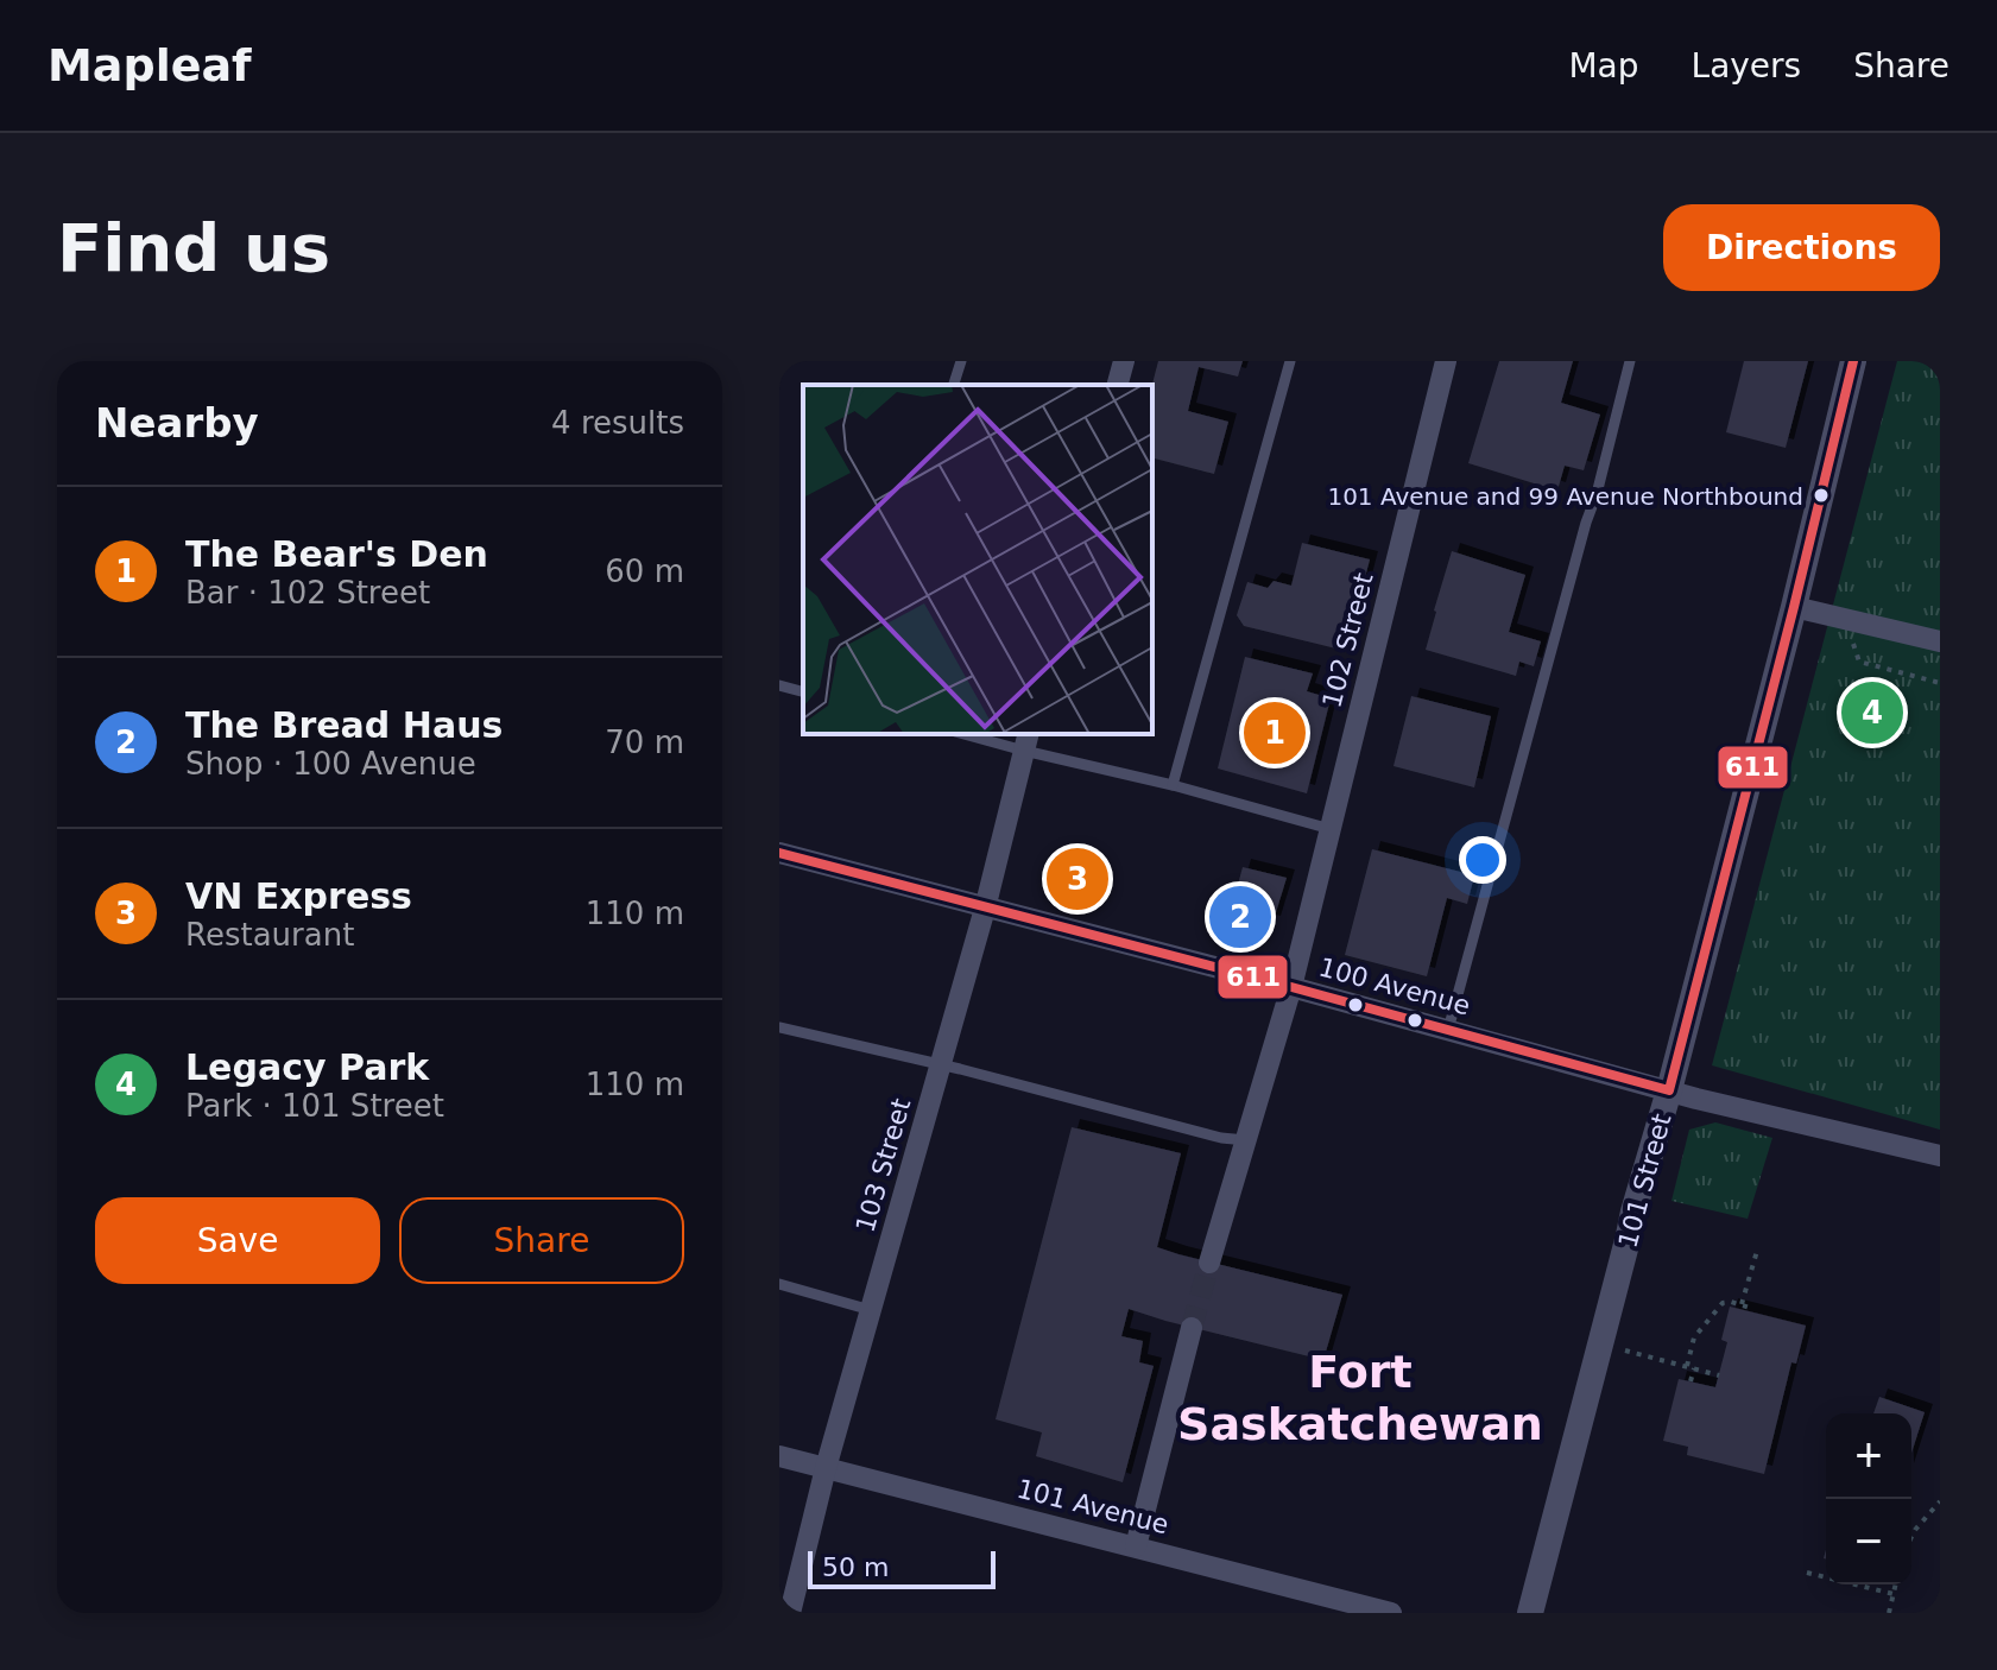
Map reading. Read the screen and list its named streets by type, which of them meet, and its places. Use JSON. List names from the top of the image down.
{
  "streets": {
    "street": [
      "102 Street",
      "100 Avenue",
      "103 Street",
      "101 Street",
      "101 Avenue"
    ]
  },
  "crossings": [
    ["102 Street", "100 Avenue"],
    ["100 Avenue", "103 Street"],
    ["100 Avenue", "101 Street"],
    ["103 Street", "101 Avenue"]
  ],
  "districts": ["Fort Saskatchewan"],
  "places": ["101 Avenue and 99 Avenue Northbound"],
  "lines": ["transit line 611"],
  "scale_bar": "50 m",
  "page": {
    "header": "Mapleaf",
    "nav": ["Map", "Layers", "Share"],
    "buttons": [
      "Directions",
      ["Save", "Share"]
    ],
    "title": "Find us",
    "heading": ["Nearby", "4 results"],
    "list": [
      {
        "mark": "1",
        "name": "The Bear's Den",
        "note": "Bar · 102 Street",
        "value": "60 m"
      },
      {
        "mark": "2",
        "name": "The Bread Haus",
        "note": "Shop · 100 Avenue",
        "value": "70 m"
      },
      {
        "mark": "3",
        "name": "VN Express",
        "note": "Restaurant",
        "value": "110 m"
      },
      {
        "mark": "4",
        "name": "Legacy Park",
        "note": "Park · 101 Street",
        "value": "110 m"
      }
    ],
    "pins": [
      "4",
      "1",
      "3",
      "2"
    ],
    "map_buttons": ["+", "−"],
    "scale": "50 m"
  }
}
